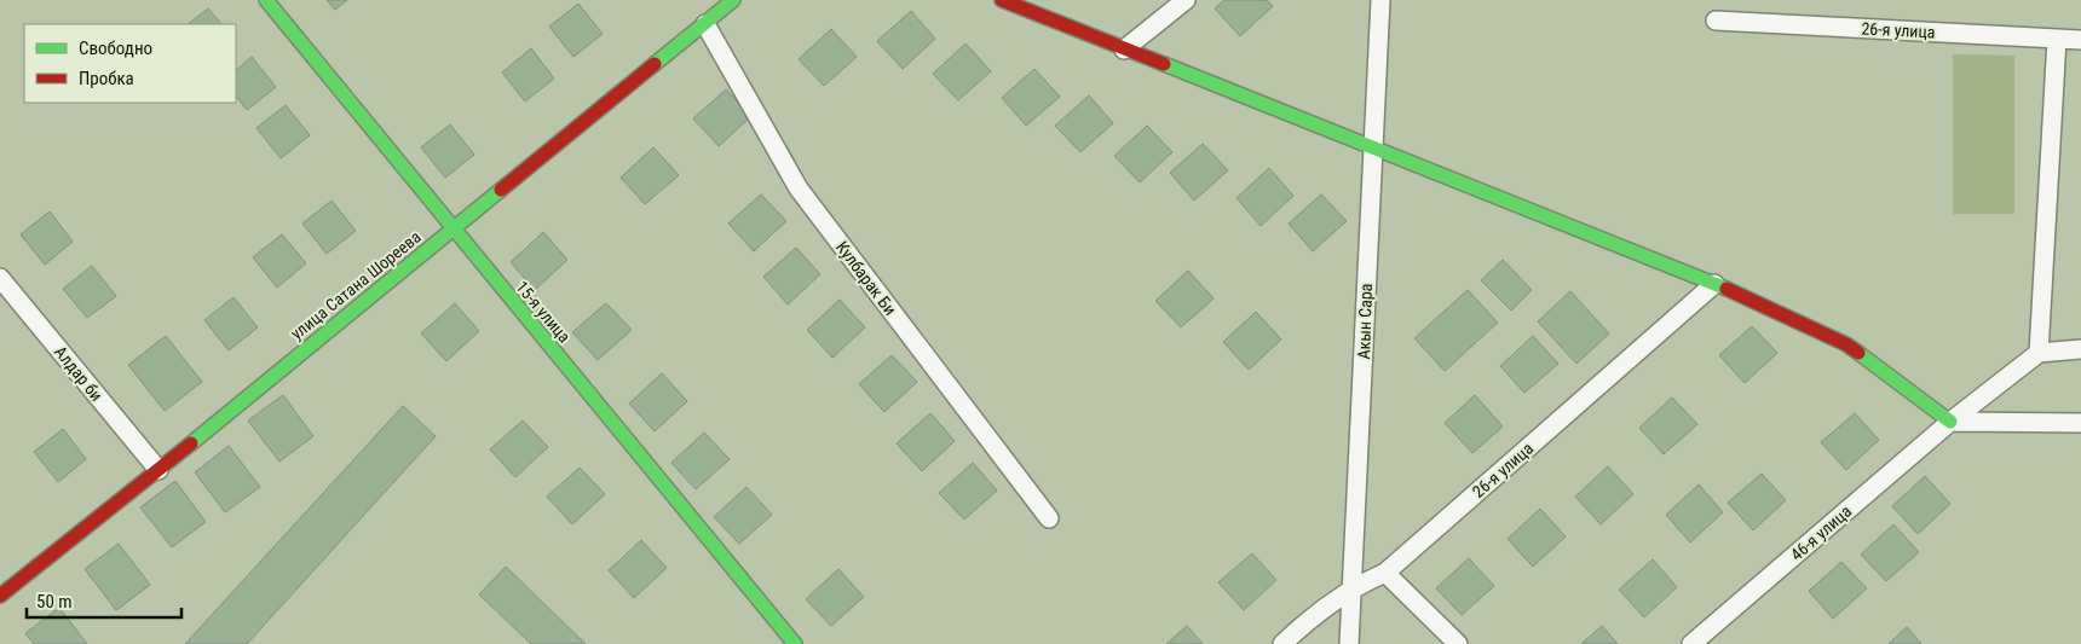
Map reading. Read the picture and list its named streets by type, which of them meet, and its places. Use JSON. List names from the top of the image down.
{
  "streets": {
    "street": [
      "26-я улица",
      "Кулбарак Би",
      "улица Сатана Шореева",
      "15-я улица",
      "Акын Сара",
      "Алдар би",
      "46-я улица"
    ]
  },
  "crossings": [
    ["26-я улица", "Акын Сара"],
    ["Кулбарак Би", "улица Сатана Шореева"],
    ["улица Сатана Шореева", "15-я улица"],
    ["улица Сатана Шореева", "Алдар би"]
  ],
  "legend": ["Свободно", "Пробка"],
  "scale_bar": "50 m"
}
